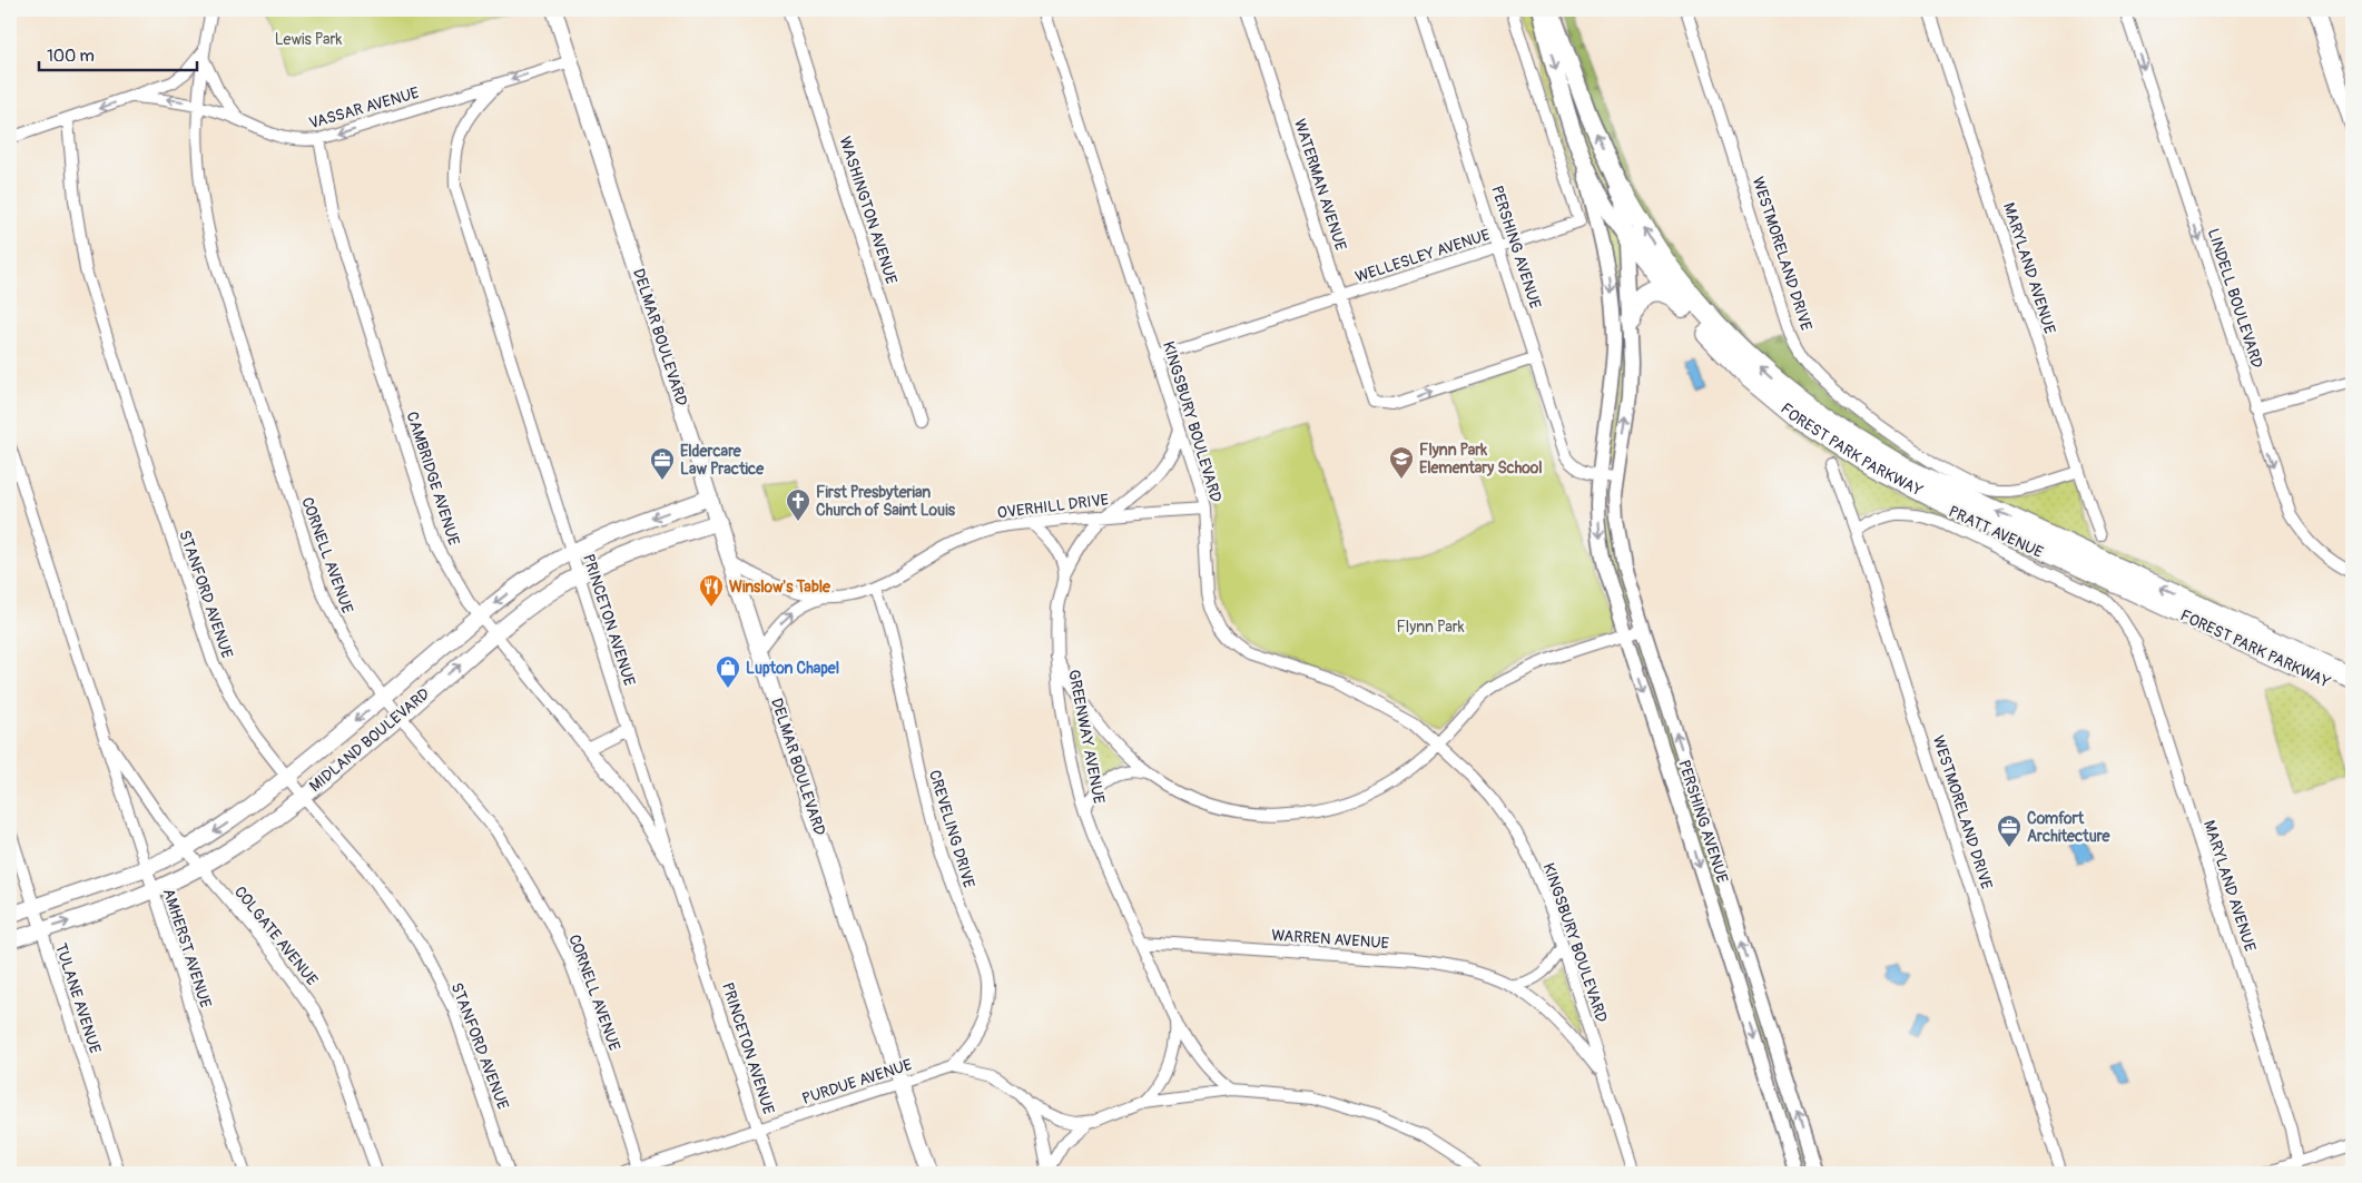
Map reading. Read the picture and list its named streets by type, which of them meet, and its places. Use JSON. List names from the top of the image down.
{
  "streets": {
    "highway": ["FOREST PARK PARKWAY"],
    "main road": ["DELMAR BOULEVARD", "MIDLAND BOULEVARD"],
    "street": [
      "VASSAR AVENUE",
      "WATERMAN AVENUE",
      "WASHINGTON AVENUE",
      "PERSHING AVENUE",
      "WESTMORELAND DRIVE",
      "WELLESLEY AVENUE",
      "MARYLAND AVENUE",
      "LINDELL BOULEVARD",
      "KINGSBURY BOULEVARD",
      "CAMBRIDGE AVENUE",
      "OVERHILL DRIVE",
      "PRATT AVENUE",
      "CORNELL AVENUE",
      "STANFORD AVENUE",
      "PRINCETON AVENUE",
      "GREENWAY AVENUE",
      "CREVELING DRIVE",
      "COLGATE AVENUE",
      "WARREN AVENUE",
      "AMHERST AVENUE",
      "TULANE AVENUE",
      "PURDUE AVENUE"
    ]
  },
  "crossings": [
    ["VASSAR AVENUE", "DELMAR BOULEVARD"],
    ["VASSAR AVENUE", "CAMBRIDGE AVENUE"],
    ["VASSAR AVENUE", "CORNELL AVENUE"],
    ["VASSAR AVENUE", "PRINCETON AVENUE"],
    ["WATERMAN AVENUE", "PERSHING AVENUE"],
    ["WATERMAN AVENUE", "WELLESLEY AVENUE"],
    ["PERSHING AVENUE", "WELLESLEY AVENUE"],
    ["PERSHING AVENUE", "FOREST PARK PARKWAY"],
    ["WESTMORELAND DRIVE", "MARYLAND AVENUE"],
    ["WESTMORELAND DRIVE", "PRATT AVENUE"],
    ["WELLESLEY AVENUE", "KINGSBURY BOULEVARD"],
    ["MARYLAND AVENUE", "PRATT AVENUE"],
    ["DELMAR BOULEVARD", "OVERHILL DRIVE"],
    ["DELMAR BOULEVARD", "MIDLAND BOULEVARD"],
    ["DELMAR BOULEVARD", "PURDUE AVENUE"],
    ["KINGSBURY BOULEVARD", "OVERHILL DRIVE"],
    ["KINGSBURY BOULEVARD", "GREENWAY AVENUE"],
    ["KINGSBURY BOULEVARD", "WARREN AVENUE"],
    ["CAMBRIDGE AVENUE", "PRINCETON AVENUE"],
    ["CAMBRIDGE AVENUE", "MIDLAND BOULEVARD"],
    ["OVERHILL DRIVE", "GREENWAY AVENUE"],
    ["OVERHILL DRIVE", "CREVELING DRIVE"],
    ["CORNELL AVENUE", "MIDLAND BOULEVARD"],
    ["CORNELL AVENUE", "PURDUE AVENUE"],
    ["STANFORD AVENUE", "MIDLAND BOULEVARD"],
    ["PRINCETON AVENUE", "MIDLAND BOULEVARD"],
    ["PRINCETON AVENUE", "PURDUE AVENUE"],
    ["GREENWAY AVENUE", "WARREN AVENUE"],
    ["MIDLAND BOULEVARD", "COLGATE AVENUE"],
    ["MIDLAND BOULEVARD", "AMHERST AVENUE"],
    ["MIDLAND BOULEVARD", "TULANE AVENUE"],
    ["CREVELING DRIVE", "PURDUE AVENUE"],
    ["COLGATE AVENUE", "AMHERST AVENUE"]
  ],
  "one_way": ["VASSAR AVENUE", "LINDELL BOULEVARD"],
  "parks": ["Lewis Park", "Flynn Park"],
  "places": {
    "school or university": ["Flynn Park Elementary School"],
    "office": ["Eldercare Law Practice", "Comfort Architecture"],
    "church": ["First Presbyterian Church of Saint Louis"],
    "restaurant": ["Winslow's Table"],
    "shop": ["Lupton Chapel"]
  },
  "scale_bar": "100 m"
}
